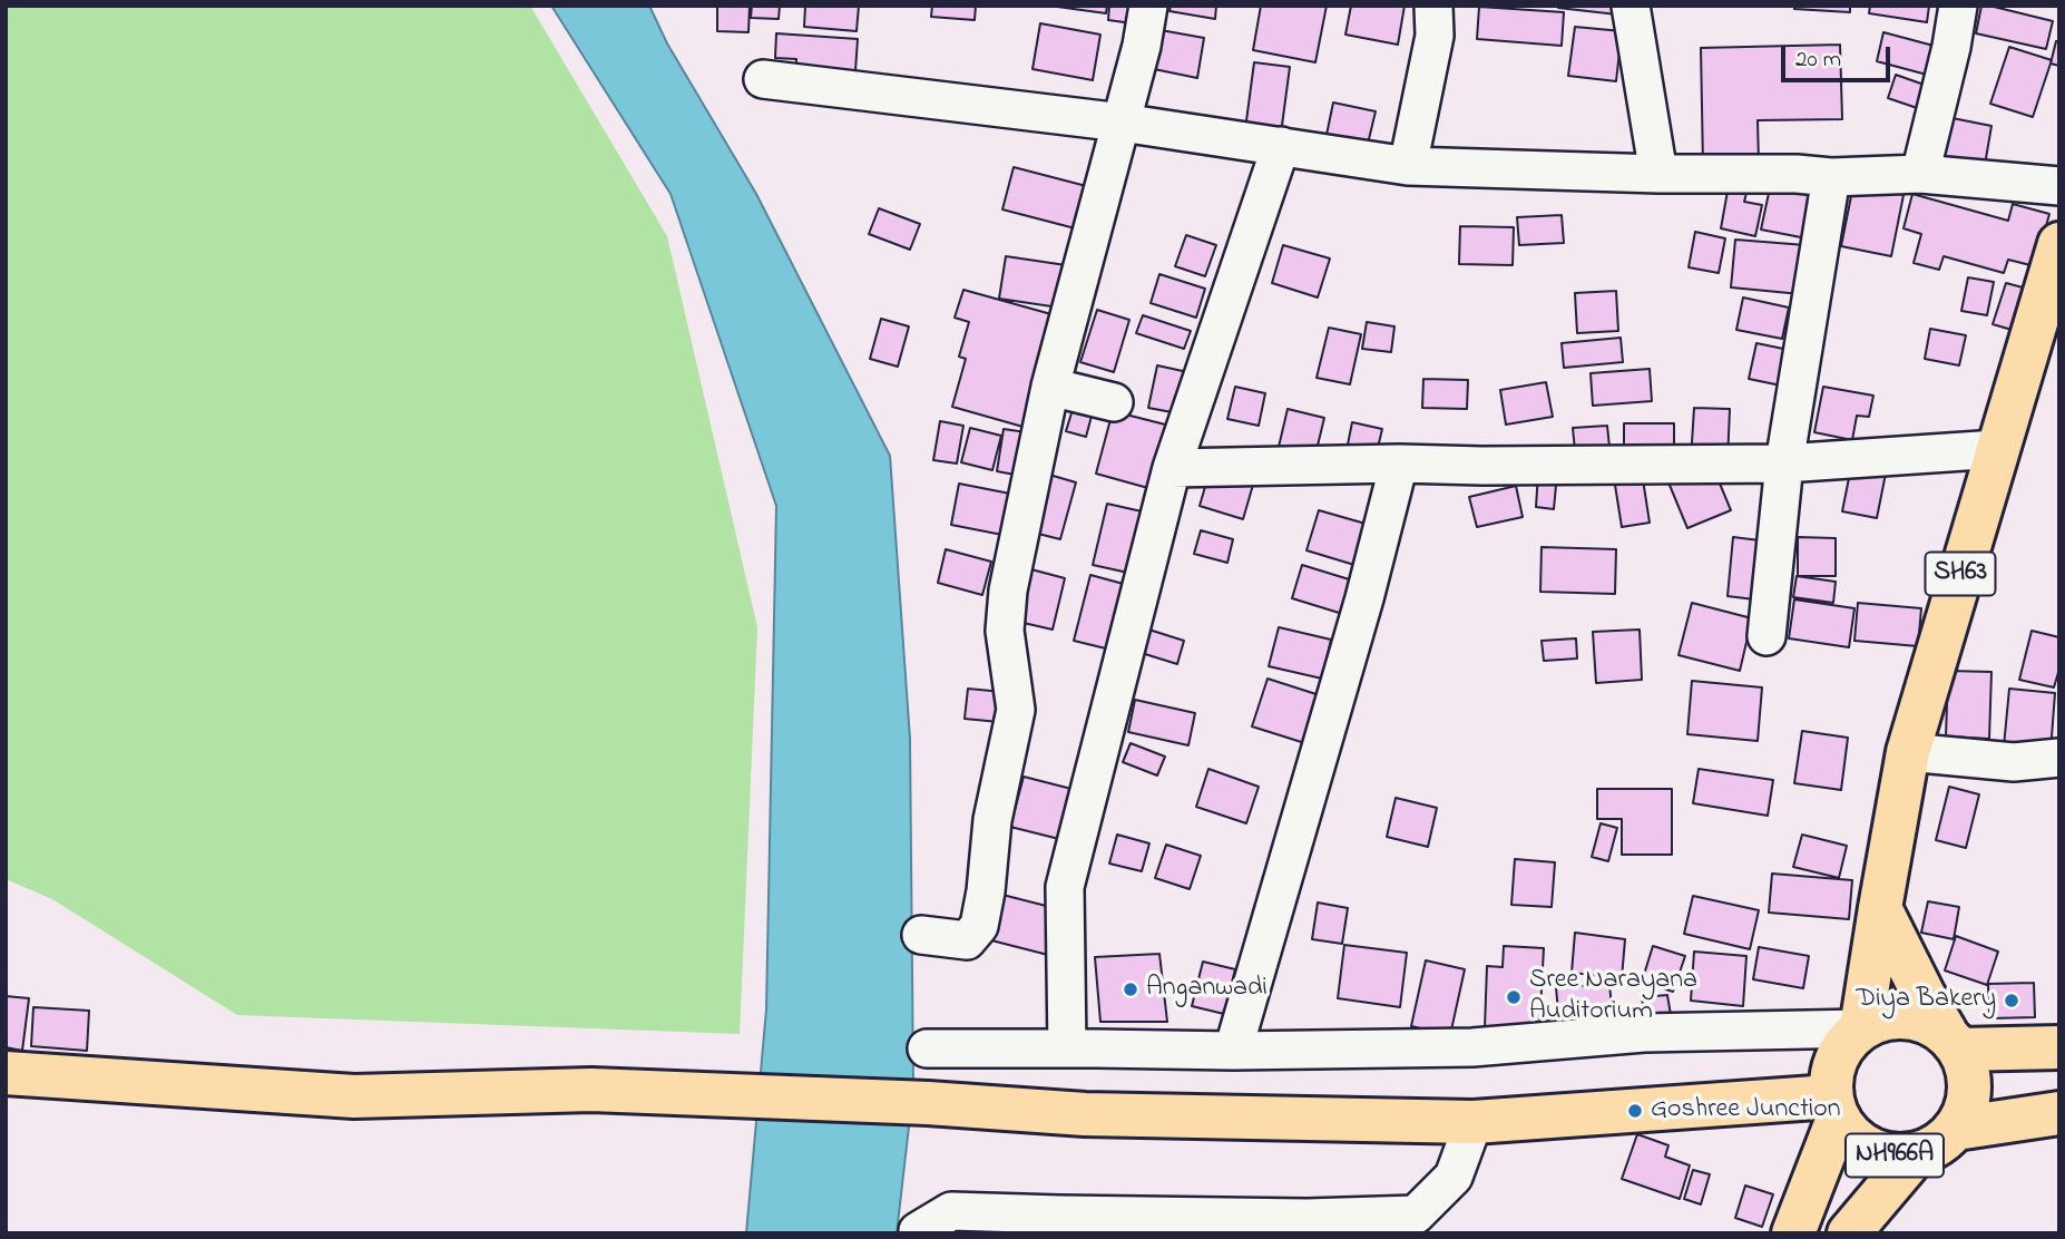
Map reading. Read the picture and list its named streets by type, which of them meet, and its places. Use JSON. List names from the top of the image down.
{
  "streets": {
    "main road": ["SH63", "NH966A"]
  },
  "crossings": [
    ["SH63", "NH966A"]
  ],
  "places": [
    "Anganwadi",
    "Sree Narayana Auditorium",
    "Diya Bakery",
    "Goshree Junction"
  ],
  "scale_bar": "20 m"
}
